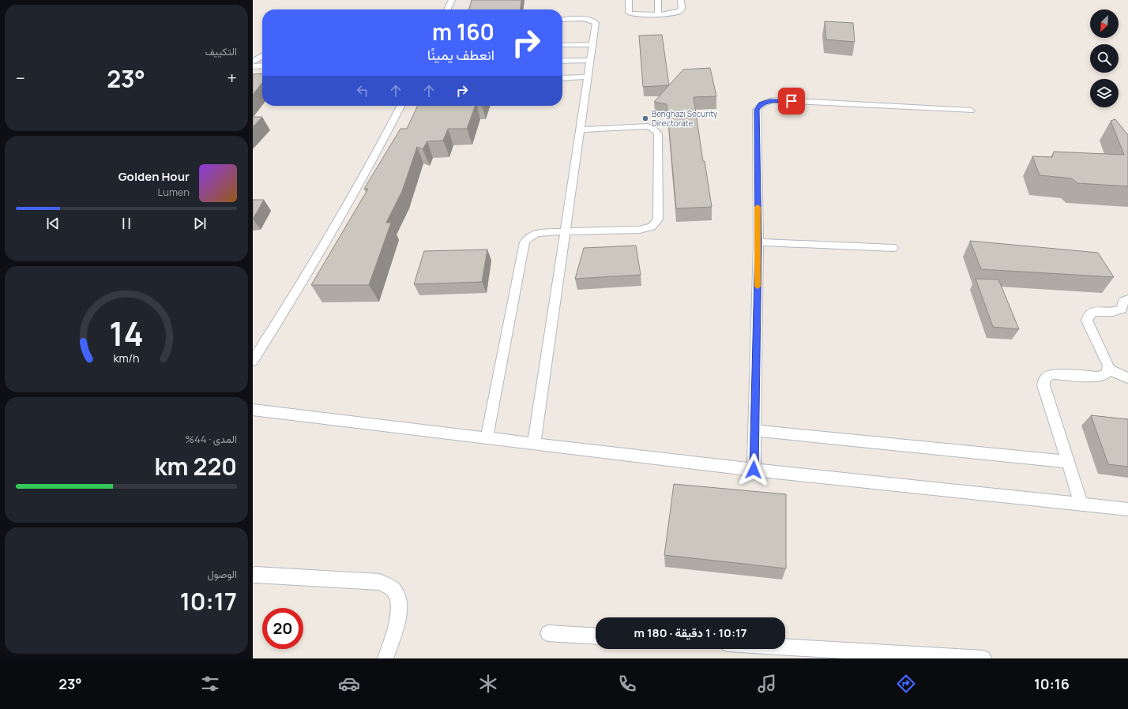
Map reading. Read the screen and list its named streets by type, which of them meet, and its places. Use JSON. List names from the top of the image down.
{
  "places": ["Benghazi Security Directorate"],
  "north": "bottom left",
  "page": {
    "tile": [
      "التكييف",
      ["المدى · 44%", "220 km"],
      ["الوصول", "10:17"]
    ],
    "turn": ["160 m", "انعطف يمينًا"],
    "heat": ["−", "23°", "+"],
    "song": ["Golden Hour", "Lumen"],
    "limit": "20",
    "trip": "10:17 · 1 دقيقة · 180 m",
    "tabs": ["10:16", "23°"],
    "gauge": ["14", "km/h"]
  }
}
